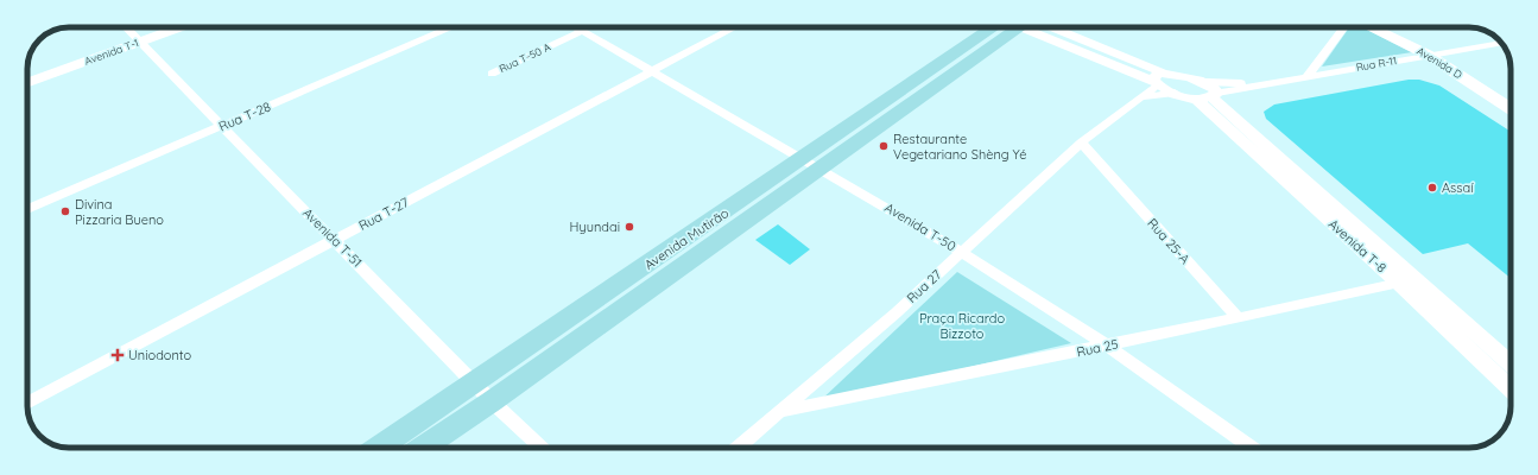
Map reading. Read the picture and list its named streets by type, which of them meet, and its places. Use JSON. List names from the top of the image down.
{
  "streets": {
    "main road": ["Avenida T-1", "Avenida D", "Avenida Mutirão"],
    "street": [
      "Rua T-50 A",
      "Rua R-11",
      "Rua T-28",
      "Rua T-27",
      "Avenida T-50",
      "Avenida T-51",
      "Rua 25-A",
      "Avenida T-8",
      "Rua 27",
      "Rua 25"
    ]
  },
  "crossings": [
    ["Avenida T-1", "Avenida T-51"],
    ["Rua T-50 A", "Avenida T-50"],
    ["Avenida D", "Rua R-11"],
    ["Rua R-11", "Avenida T-8"],
    ["Rua T-28", "Avenida T-51"],
    ["Rua T-27", "Avenida T-50"],
    ["Rua T-27", "Avenida T-51"],
    ["Avenida T-50", "Avenida Mutirão"],
    ["Avenida T-50", "Rua 27"],
    ["Avenida T-50", "Rua 25"],
    ["Avenida T-51", "Avenida Mutirão"],
    ["Rua 25-A", "Rua 27"],
    ["Rua 25-A", "Rua 25"],
    ["Avenida T-8", "Rua 25"],
    ["Rua 27", "Rua 25"]
  ],
  "parks": ["Praça Ricardo Bizzoto"],
  "places": {
    "other": [
      "Restaurante Vegetariano Shèng Yé",
      "Assaí",
      "Divina Pizzaria Bueno",
      "Hyundai"
    ],
    "health": ["Uniodonto"]
  }
}
